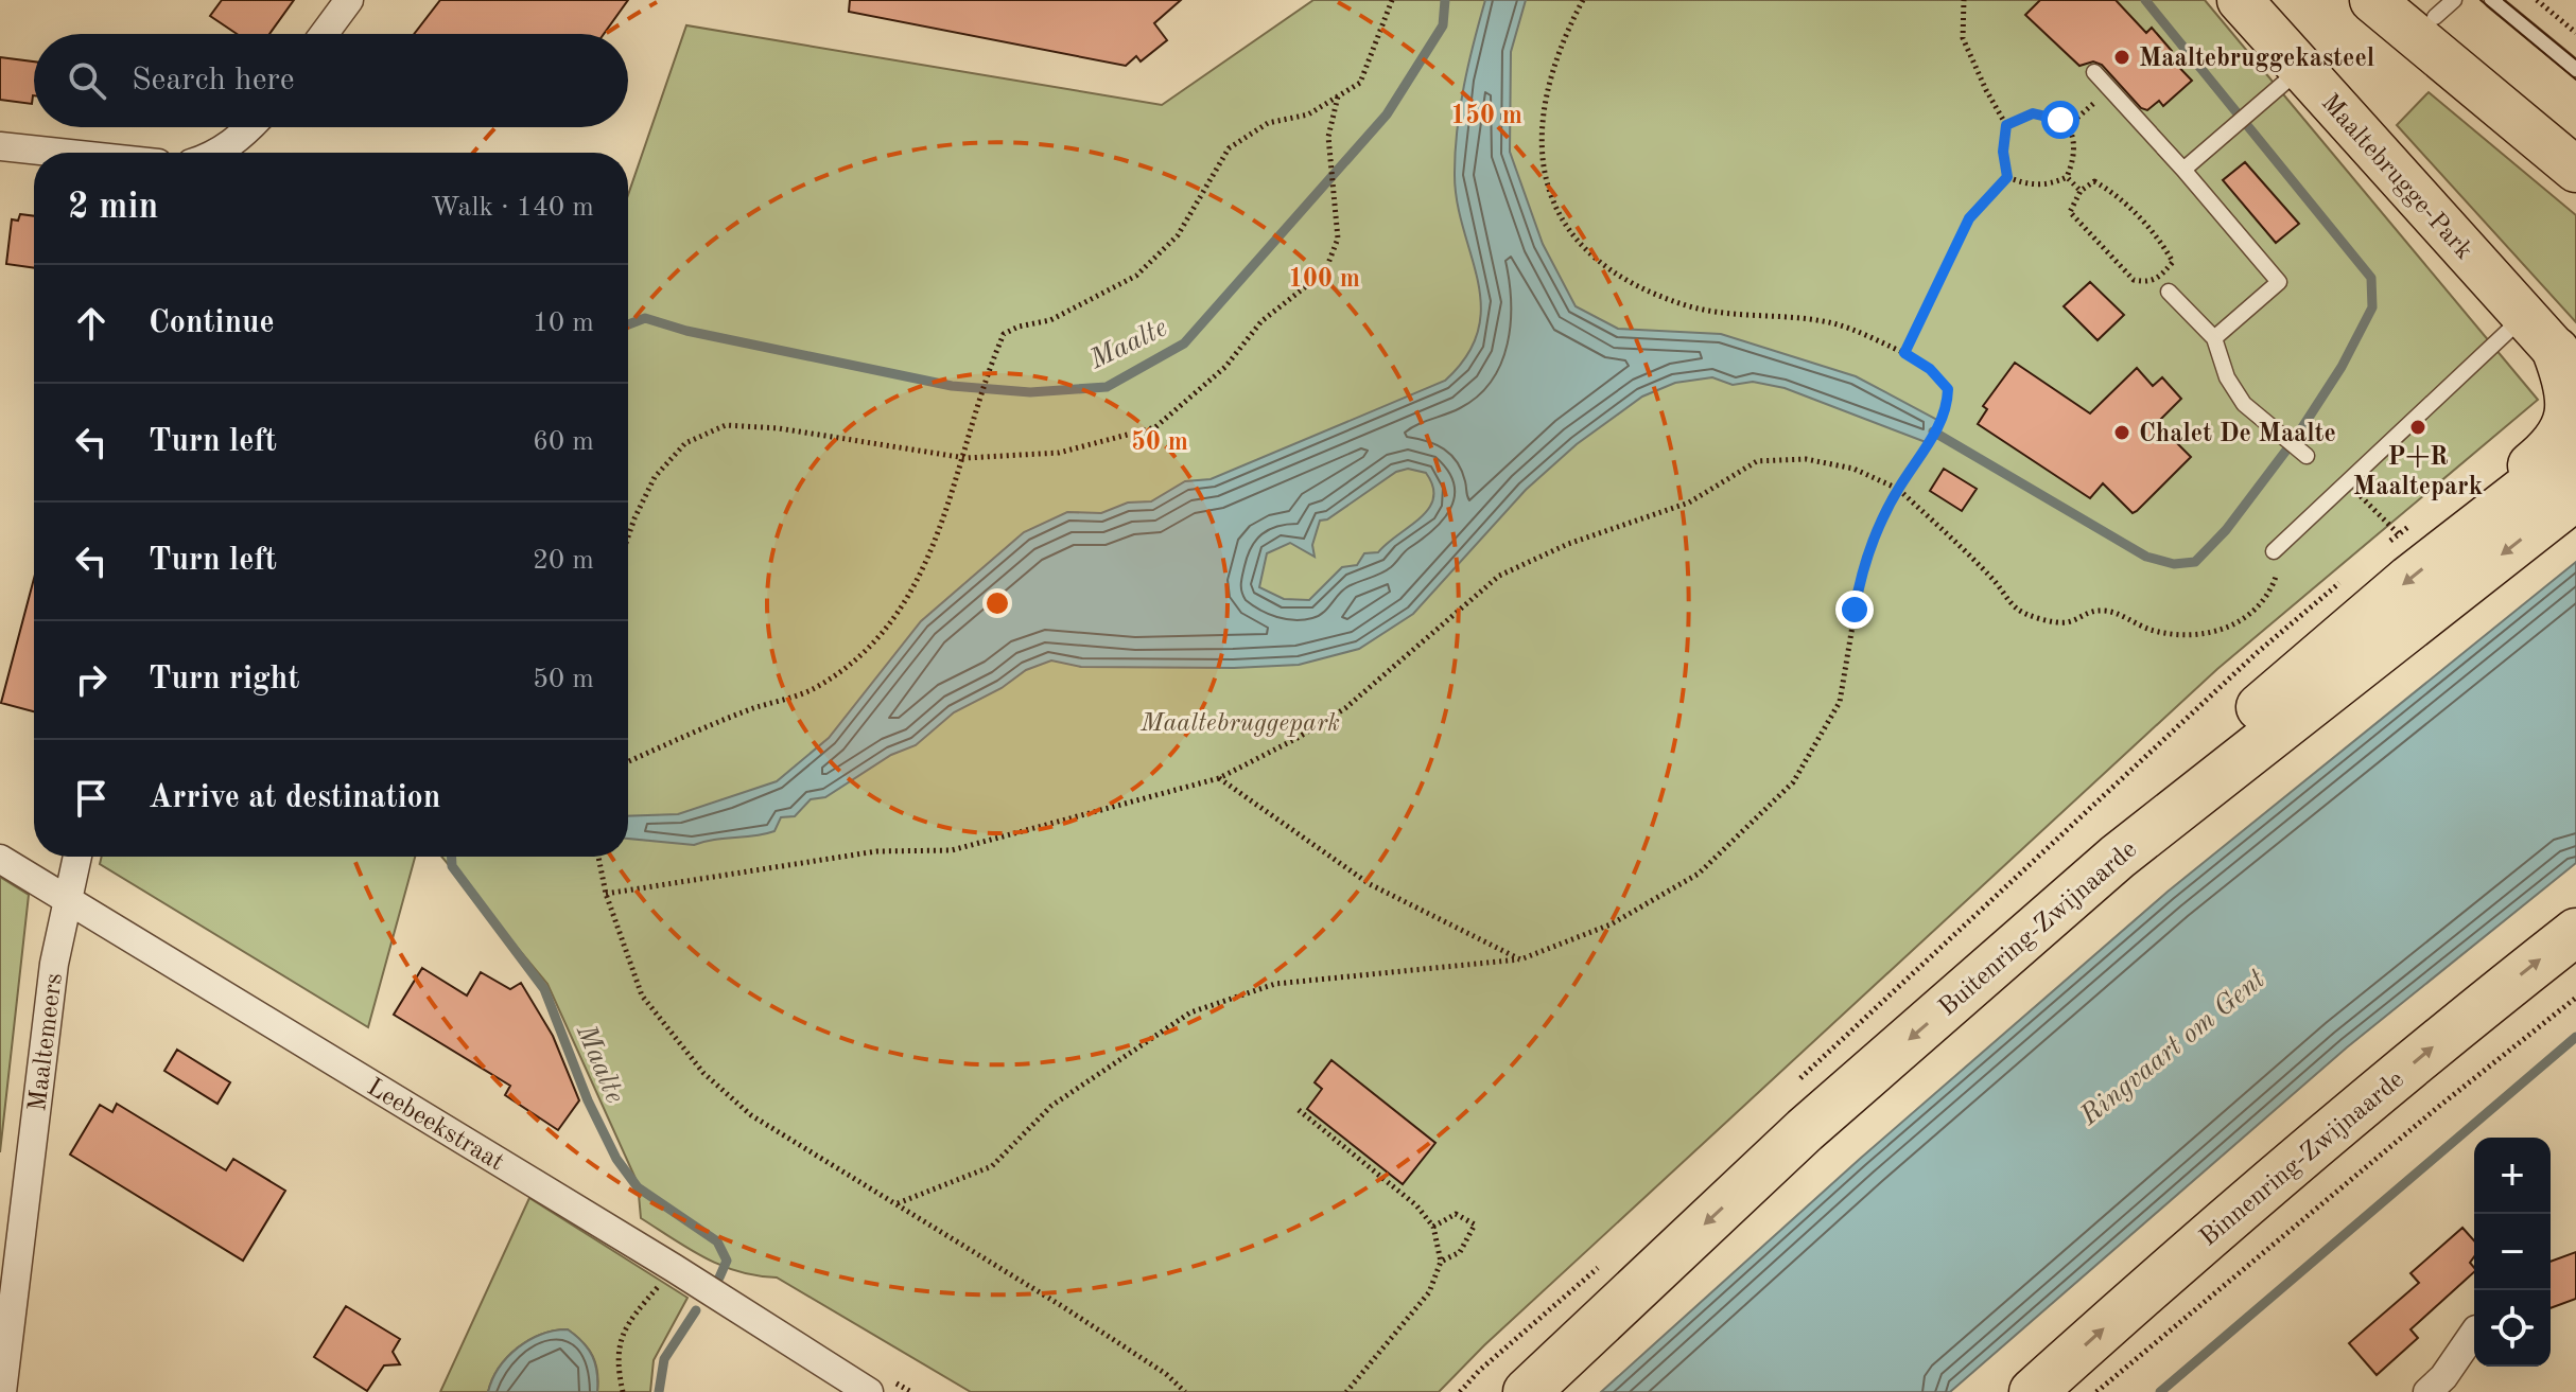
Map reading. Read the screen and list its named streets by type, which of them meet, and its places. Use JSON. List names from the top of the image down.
{
  "streets": {
    "highway": ["Buitenring-Zwijnaarde", "Binnenring-Zwijnaarde"],
    "main road": ["Maaltebrugge-Park"],
    "street": ["Maaltemeers", "Leebeekstraat"]
  },
  "crossings": [
    ["Maaltemeers", "Leebeekstraat"]
  ],
  "water": ["Maalte", "Ringvaart om Gent"],
  "parks": ["Maaltebruggepark"],
  "places": ["Maaltebruggekasteel", "P+R Maaltepark", "Chalet De Maalte"],
  "page": {
    "search": "Search here",
    "heading": ["2 min", "Walk · 140 m"],
    "list": [
      ["Continue", "10 m"],
      ["Turn left", "60 m"],
      ["Turn left", "20 m"],
      ["Turn right", "50 m"],
      "Arrive at destination"
    ],
    "map_buttons": ["+", "−"]
  },
  "rings": ["150 m", "100 m", "50 m"]
}
